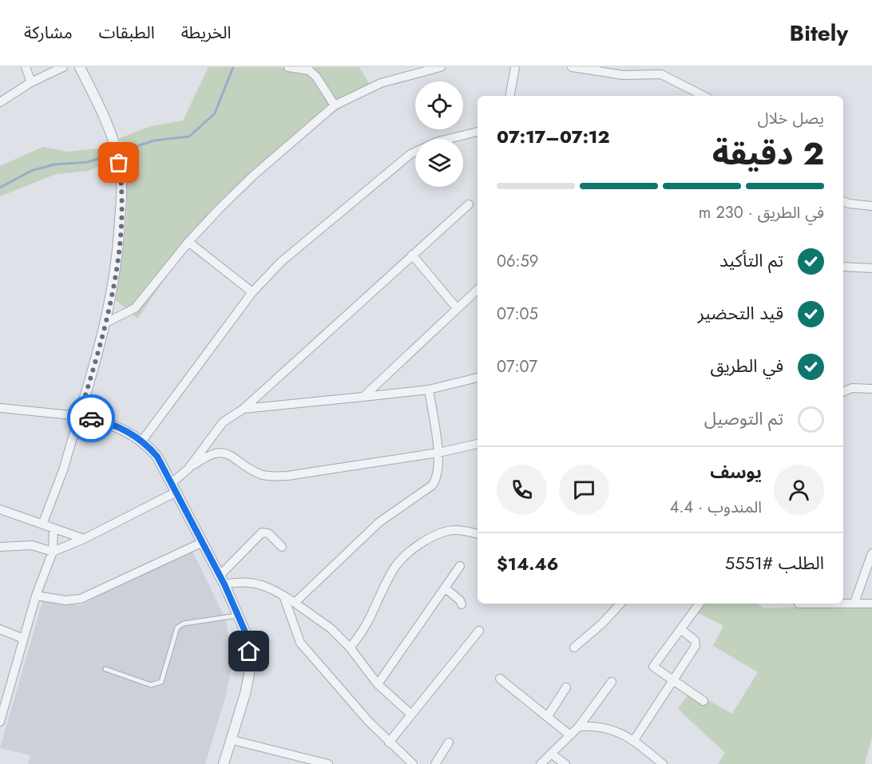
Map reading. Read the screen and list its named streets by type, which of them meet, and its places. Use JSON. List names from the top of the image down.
{
  "page": {
    "header": "Bitely",
    "nav": ["الخريطة", "الطبقات", "مشاركة"],
    "heading": ["2 دقيقة", "يصل خلال", "07:12–07:17"],
    "panel": [
      "يوسف",
      "المندوب · 4.4",
      "الطلب #5551",
      "$14.46"
    ],
    "bar": "في الطريق · 230 m",
    "list": [
      ["تم التأكيد", "06:59"],
      ["قيد التحضير", "07:05"],
      ["في الطريق", "07:07"],
      "تم التوصيل"
    ]
  }
}
